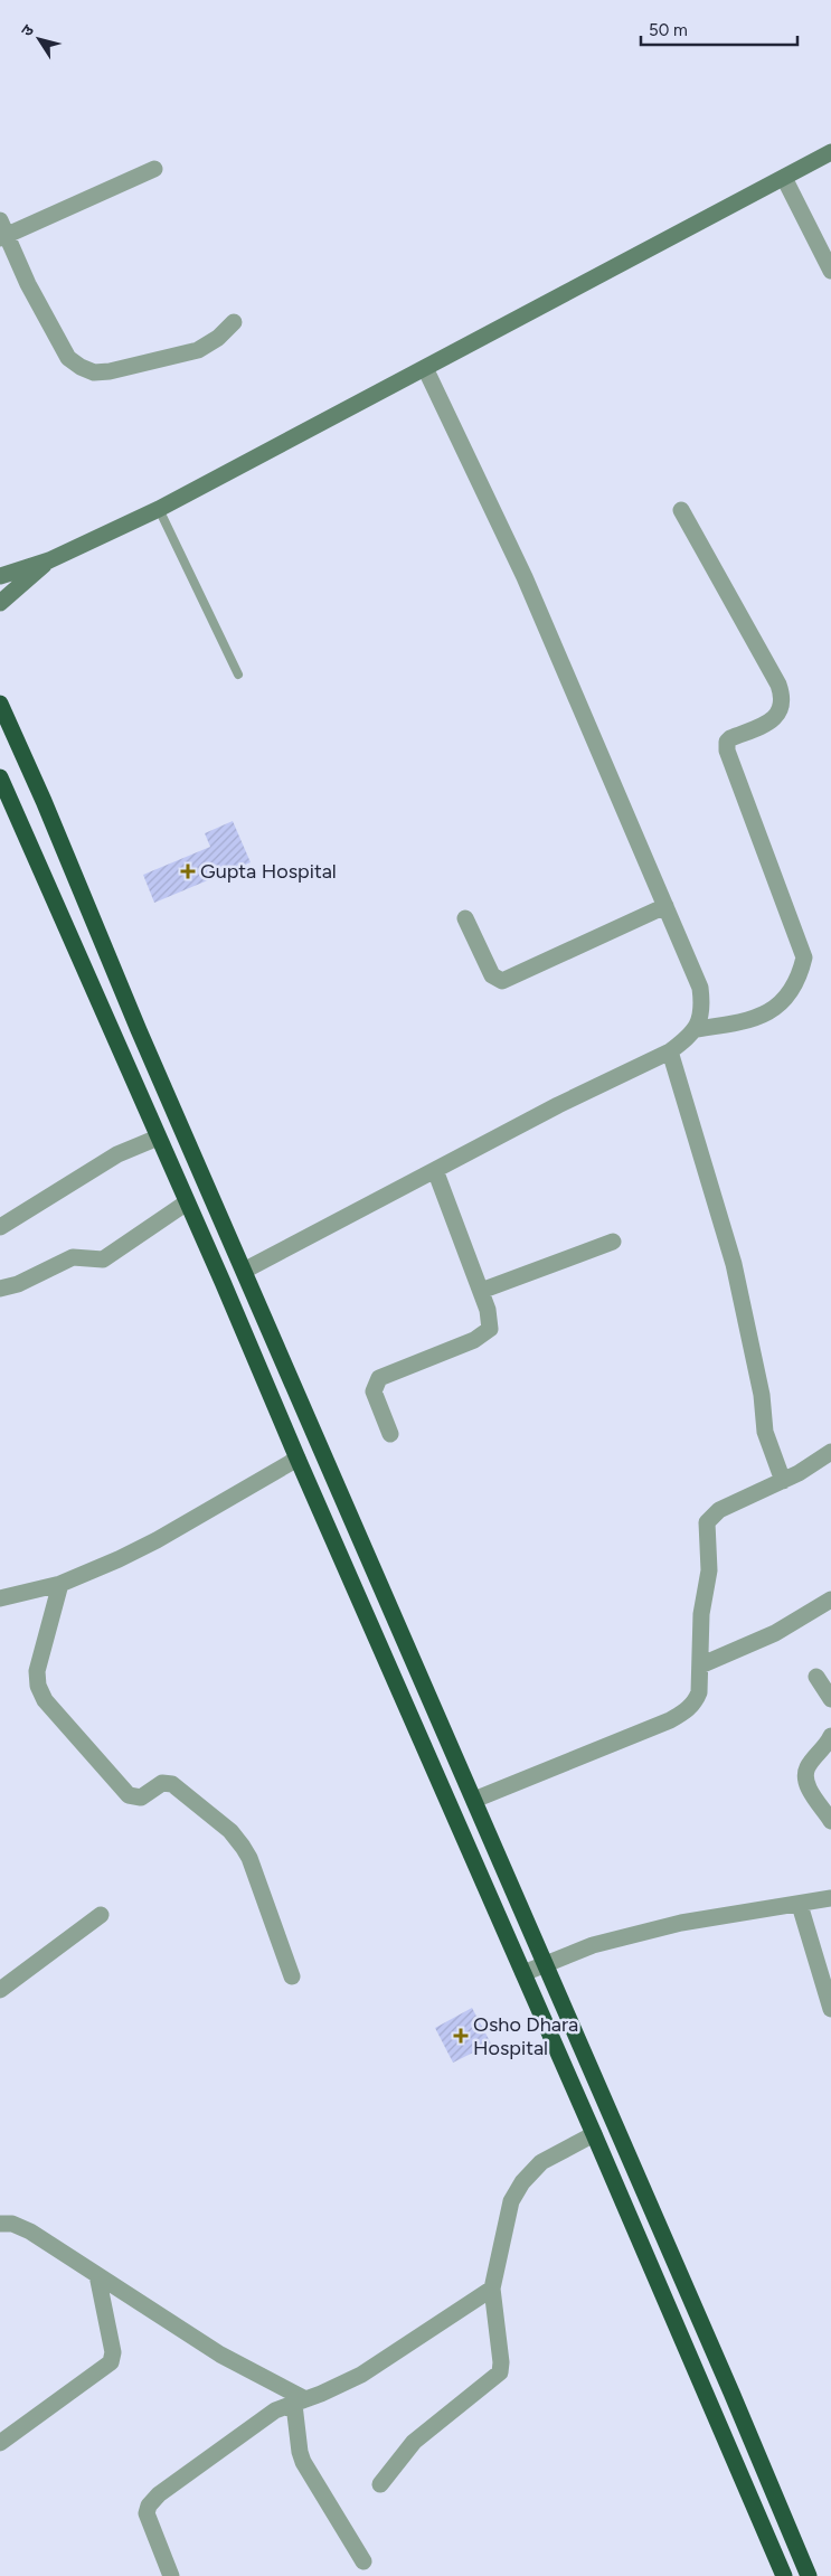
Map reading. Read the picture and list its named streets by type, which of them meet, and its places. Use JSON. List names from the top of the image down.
{
  "places": {
    "health": ["Gupta Hospital", "Osho Dhara Hospital"]
  },
  "scale_bar": "50 m",
  "north": "top left"
}
